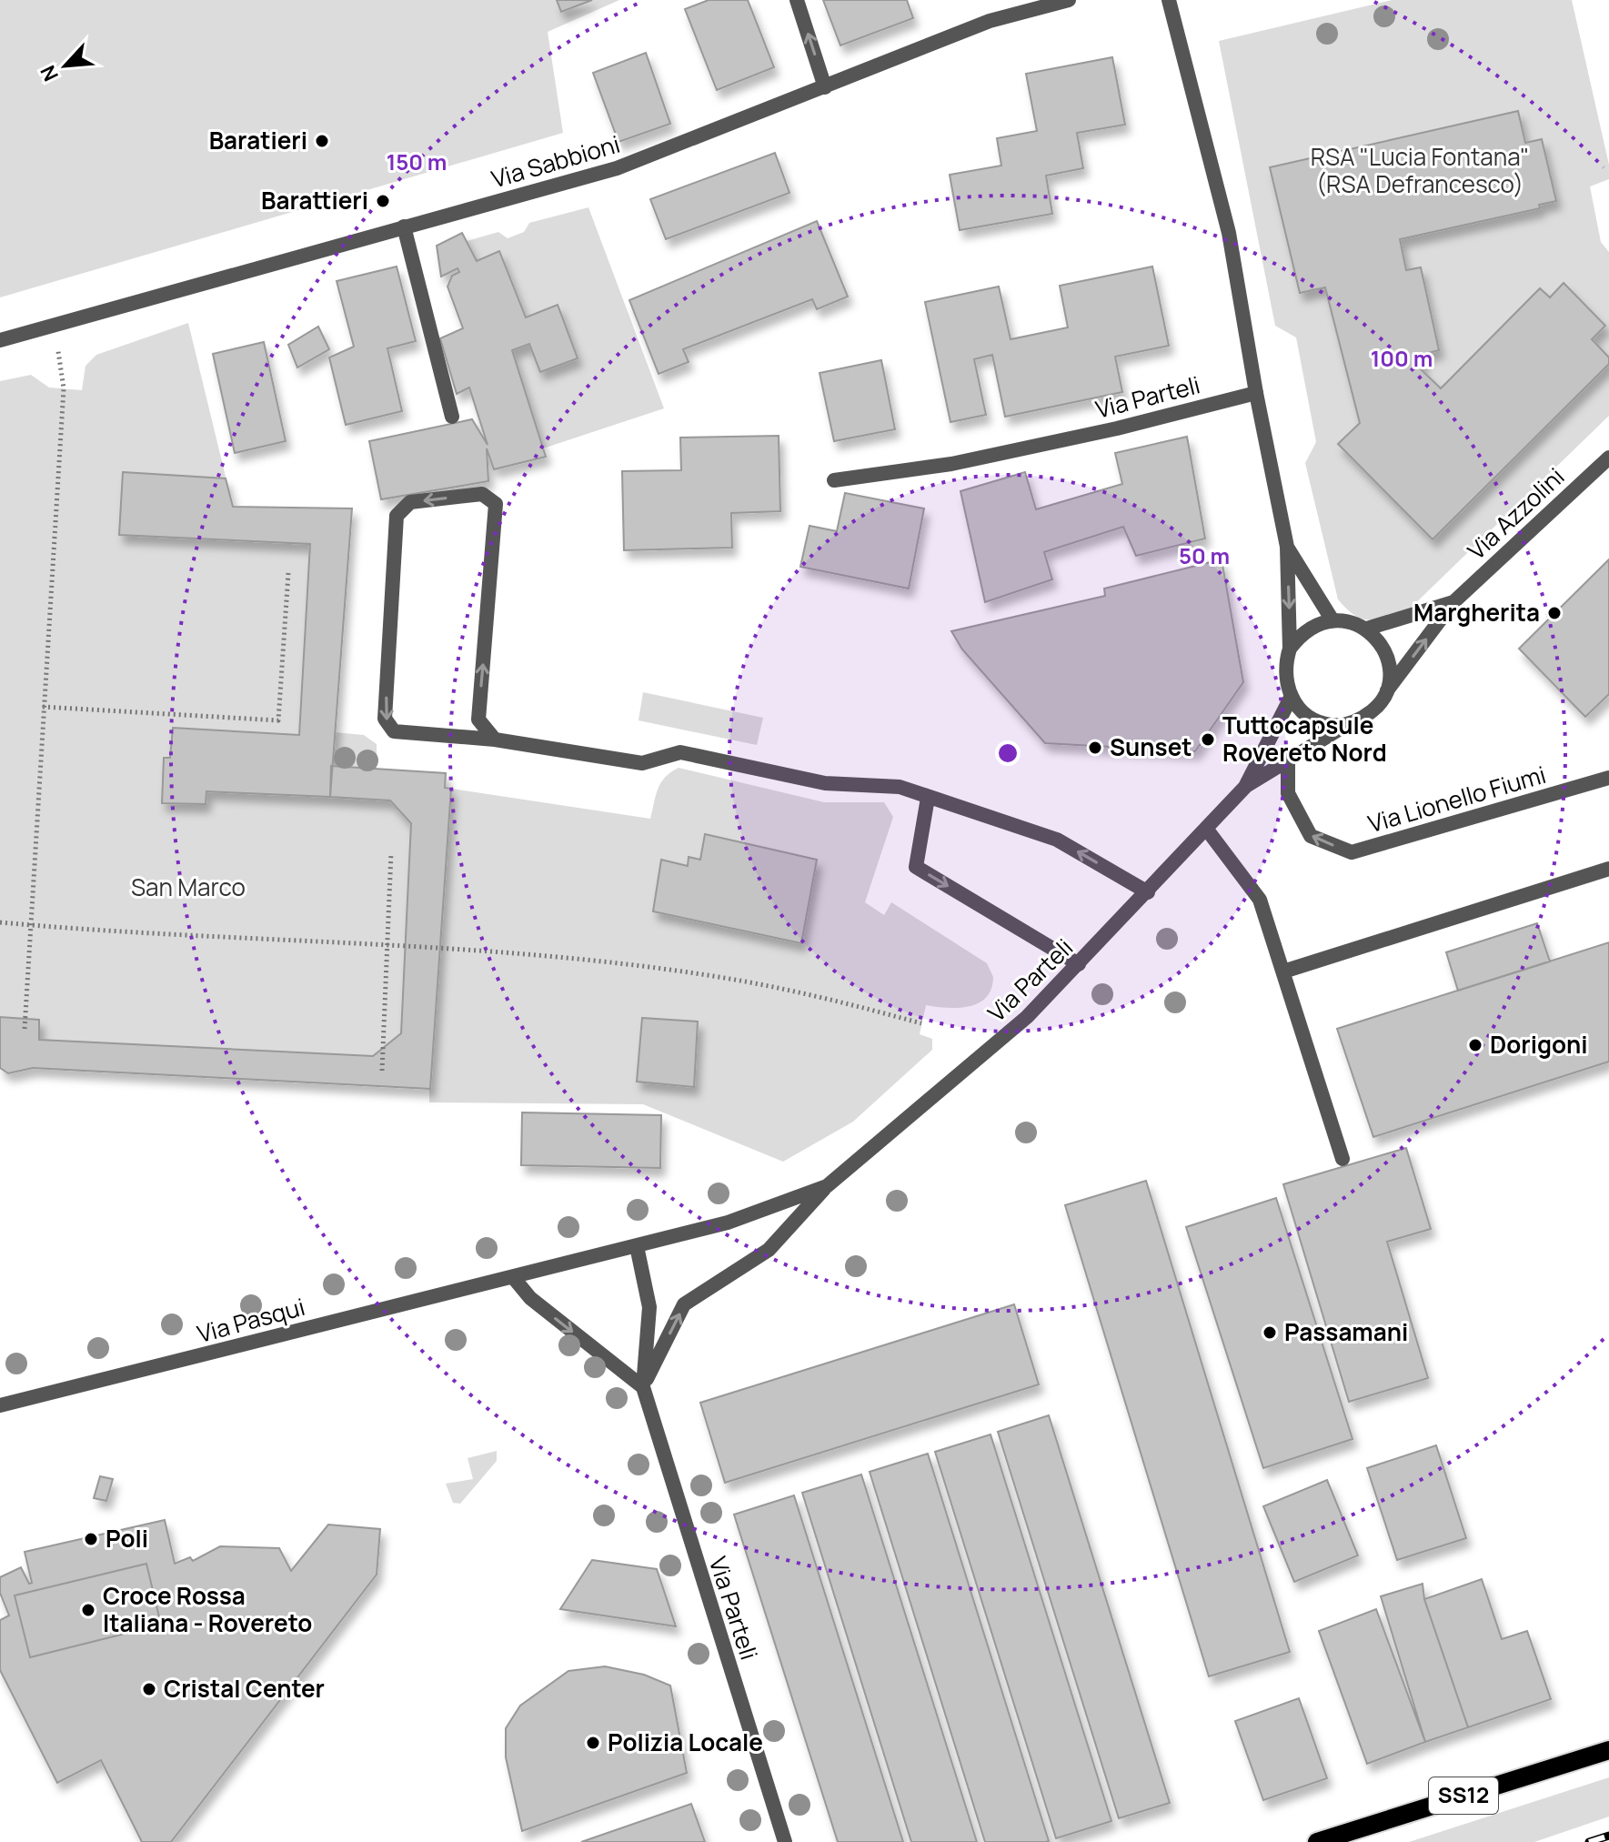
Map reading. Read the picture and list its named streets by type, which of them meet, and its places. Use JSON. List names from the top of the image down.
{
  "streets": {
    "main road": ["SS12"],
    "street": [
      "Via Sabbioni",
      "Via Parteli",
      "Via Azzolini",
      "Via Lionello Fiumi",
      "Via Pasqui"
    ]
  },
  "crossings": [
    ["Via Parteli", "Via Azzolini"],
    ["Via Parteli", "Via Lionello Fiumi"],
    ["Via Parteli", "Via Pasqui"]
  ],
  "parks": ["RSA \"Lucia Fontana\" (RSA Defrancesco)", "San Marco"],
  "places": [
    "Baratieri",
    "Barattieri",
    "Margherita",
    "Tuttocapsule Rovereto Nord",
    "Sunset",
    "Dorigoni",
    "Passamani",
    "Poli",
    "Croce Rossa Italiana - Rovereto",
    "Cristal Center",
    "Polizia Locale"
  ],
  "north": "bottom left",
  "rings": ["150 m", "100 m", "50 m"]
}
